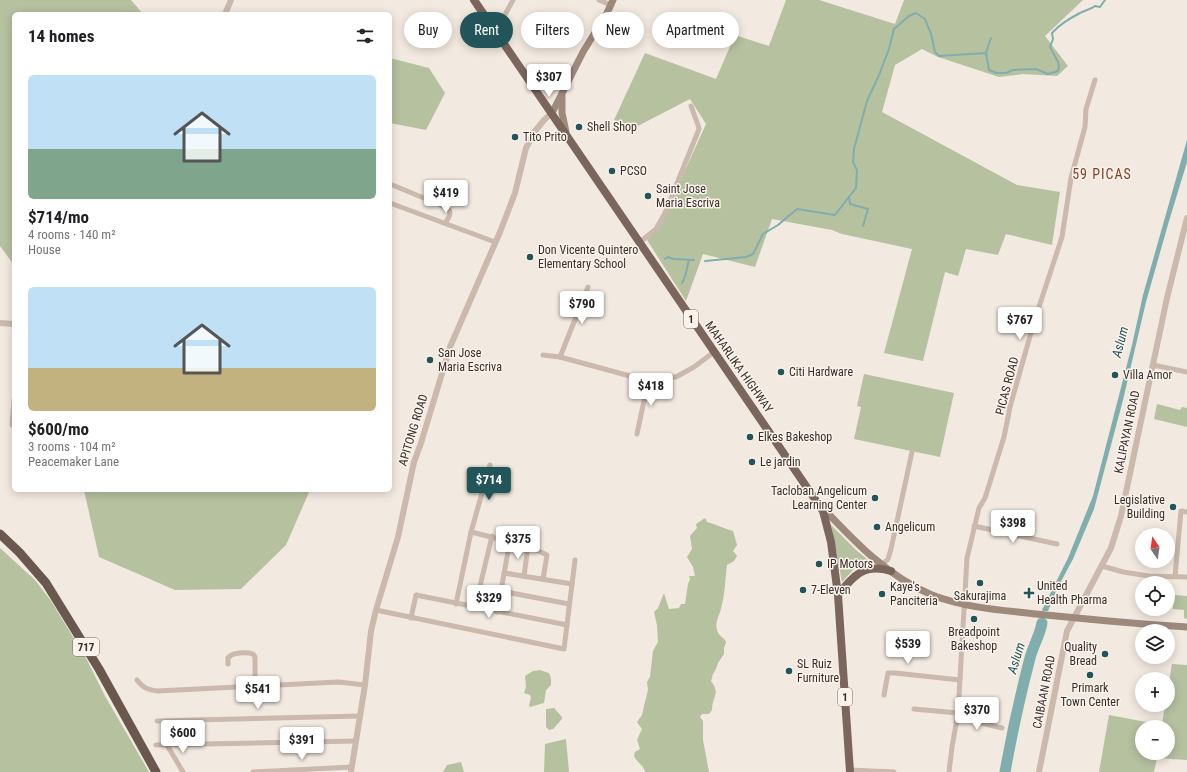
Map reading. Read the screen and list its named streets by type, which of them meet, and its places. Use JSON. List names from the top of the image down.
{
  "streets": {
    "highway": ["717"],
    "main road": ["1", "MAHARLIKA HIGHWAY"],
    "street": [
      "PICAS ROAD",
      "APITONG ROAD",
      "KALIPAYAN ROAD",
      "CAIBAAN ROAD"
    ]
  },
  "crossings": [
    ["MAHARLIKA HIGHWAY", "APITONG ROAD"],
    ["KALIPAYAN ROAD", "CAIBAAN ROAD"]
  ],
  "districts": ["59 PICAS"],
  "water": ["Aslum"],
  "places": {
    "other": [
      "Shell Shop",
      "Tito Prito",
      "PCSO",
      "Saint Jose Maria Escriva",
      "Don Vicente Quintero Elementary School",
      "San Jose Maria Escriva",
      "Citi Hardware",
      "Villa Amor",
      "Elkes Bakeshop",
      "Le jardin",
      "Tacloban Angelicum Learning Center",
      "Legislative Building",
      "Angelicum",
      "IP Motors",
      "Sakurajima",
      "7-Eleven",
      "Kaye's Panciteria",
      "Breadpoint Bakeshop",
      "Quality Bread",
      "SL Ruiz Furniture",
      "Primark Town Center"
    ],
    "health": ["United Health Pharma"]
  },
  "north": "top",
  "page": {
    "chip": [
      "Buy",
      "Rent",
      "Filters",
      "New",
      "Apartment"
    ],
    "heading": "14 homes",
    "list": [
      {
        "name": "$714/mo",
        "note": "4 rooms · 140 m² · House"
      },
      {
        "name": "$600/mo",
        "note": "3 rooms · 104 m² · Peacemaker Lane"
      }
    ],
    "price": [
      "$307",
      "$419",
      "$790",
      "$767",
      "$418",
      "$714",
      "$398",
      "$375",
      "$329",
      "$539",
      "$541",
      "$370",
      "$600",
      "$391"
    ],
    "map_buttons": ["+", "−"]
  }
}
